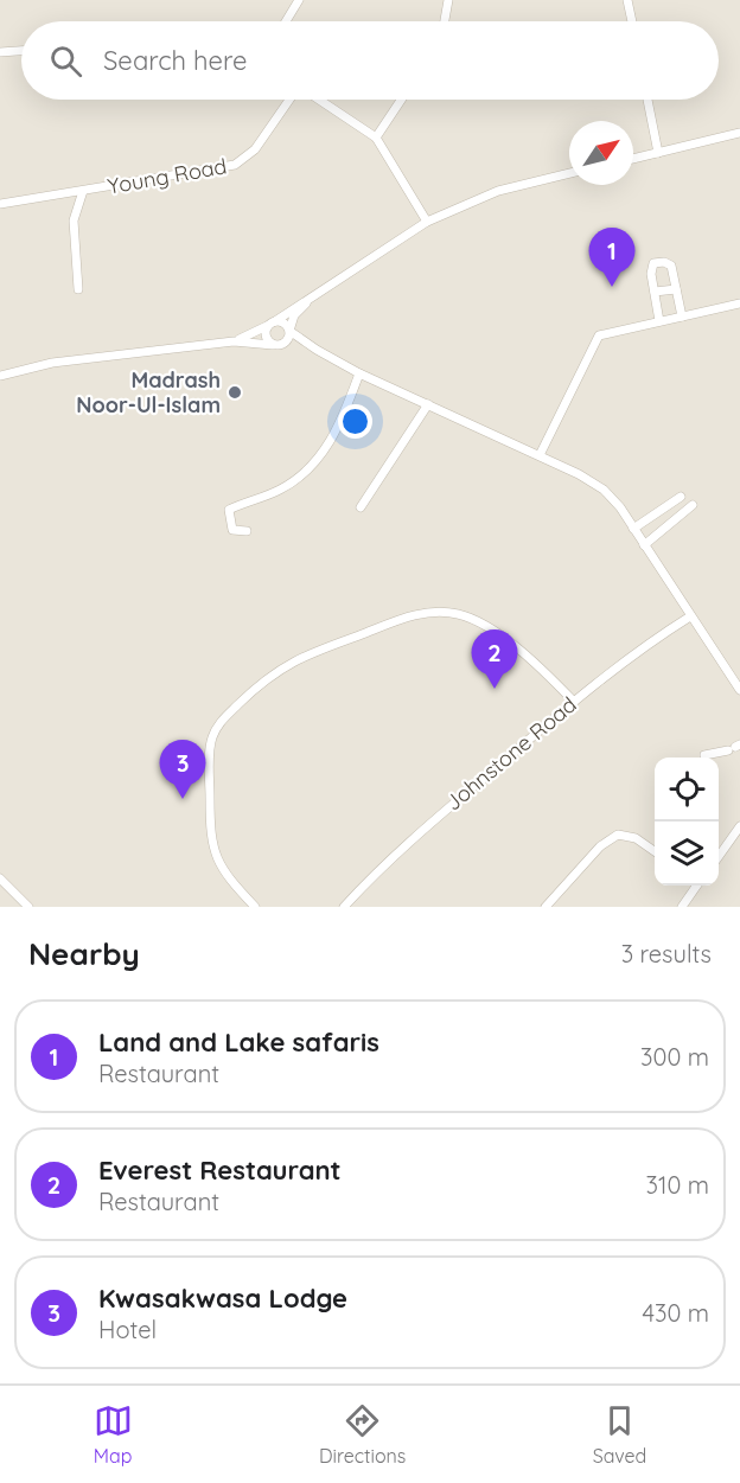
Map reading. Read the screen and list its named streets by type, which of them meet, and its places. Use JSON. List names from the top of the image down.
{
  "streets": {
    "street": ["Young Road", "Johnstone Road"]
  },
  "places": ["Madrash Noor-Ul-Islam"],
  "north": "top right",
  "page": {
    "search": "Search here",
    "pins": ["1", "2", "3"],
    "heading": ["Nearby", "3 results"],
    "list": [
      {
        "mark": "1",
        "name": "Land and Lake safaris",
        "note": "Restaurant",
        "value": "300 m"
      },
      {
        "mark": "2",
        "name": "Everest Restaurant",
        "note": "Restaurant",
        "value": "310 m"
      },
      {
        "mark": "3",
        "name": "Kwasakwasa Lodge",
        "note": "Hotel",
        "value": "430 m"
      }
    ],
    "nav": ["Map", "Directions", "Saved"]
  }
}
